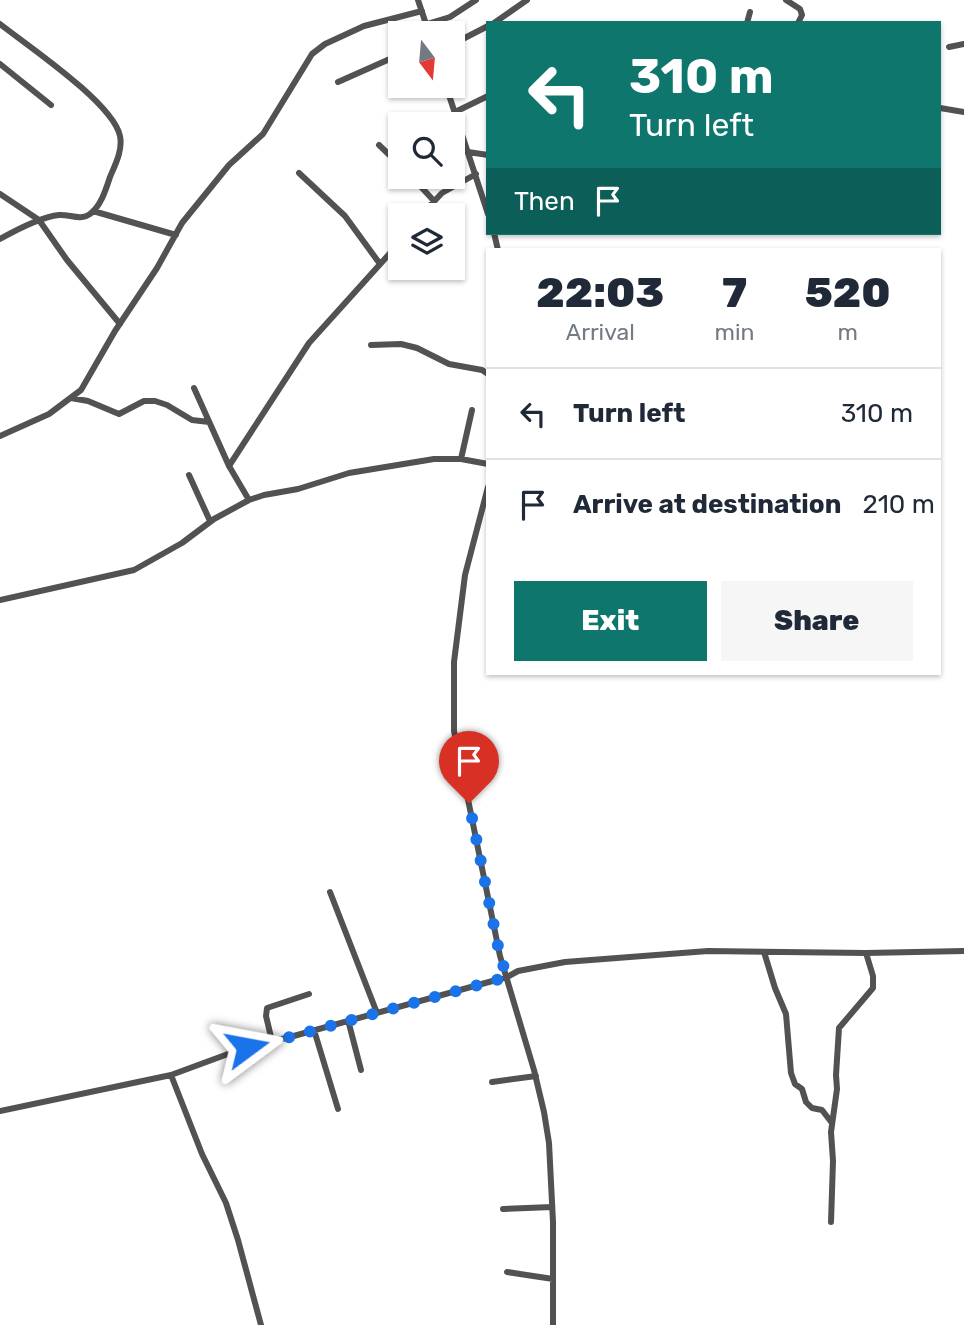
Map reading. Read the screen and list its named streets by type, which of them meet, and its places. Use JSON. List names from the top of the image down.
{
  "north": "bottom",
  "page": {
    "turn": ["310 m", "Turn left"],
    "then": "Then",
    "eta": [
      "22:03",
      "Arrival",
      "7",
      "min",
      "520",
      "m"
    ],
    "list": [
      {
        "name": "Turn left",
        "value": "310 m"
      },
      {
        "name": "Arrive at destination",
        "value": "210 m"
      }
    ],
    "buttons": ["Exit", "Share"]
  }
}
